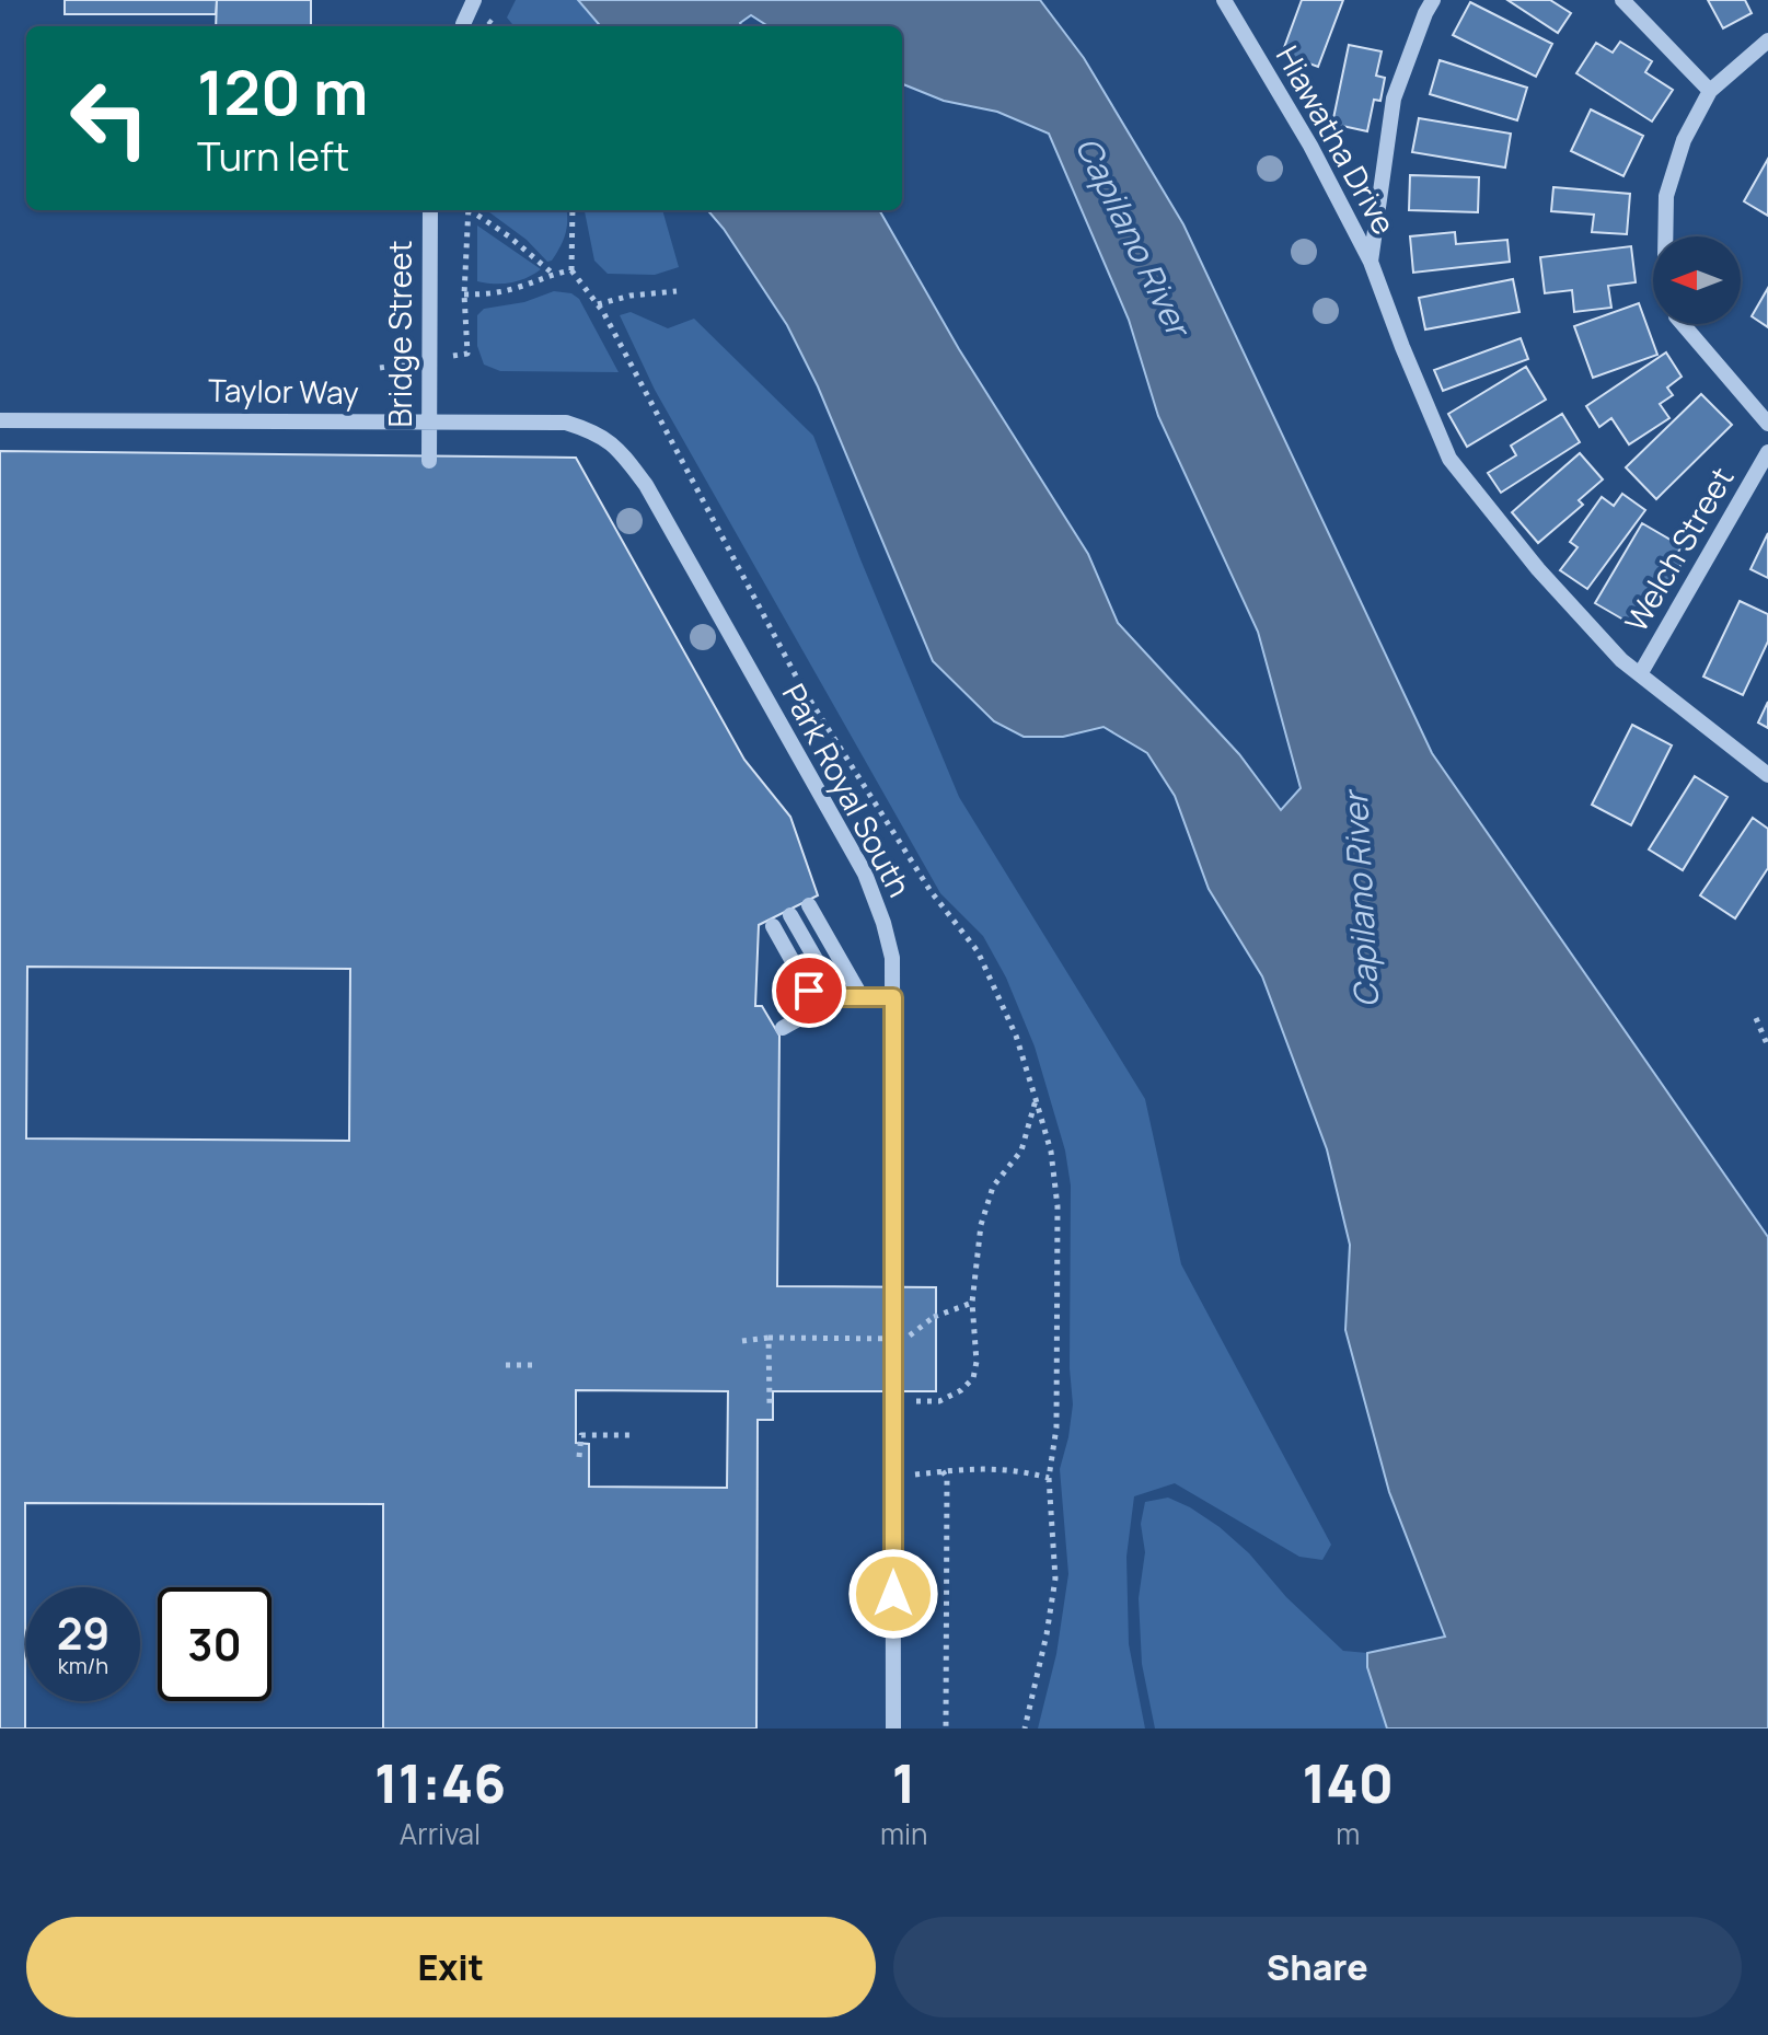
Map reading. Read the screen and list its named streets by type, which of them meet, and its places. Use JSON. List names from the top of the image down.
{
  "streets": {
    "street": [
      "Hiawatha Drive",
      "Bridge Street",
      "Taylor Way",
      "Welch Street",
      "Park Royal South"
    ]
  },
  "crossings": [
    ["Hiawatha Drive", "Welch Street"],
    ["Bridge Street", "Taylor Way"],
    ["Taylor Way", "Park Royal South"]
  ],
  "water": ["Capilano River"],
  "north": "left",
  "page": {
    "turn": ["120 m", "Turn left"],
    "speed": "29 km/h",
    "limit": "30",
    "eta": [
      "11:46",
      "Arrival",
      "1",
      "min",
      "140",
      "m"
    ],
    "buttons": ["Exit", "Share"]
  }
}
